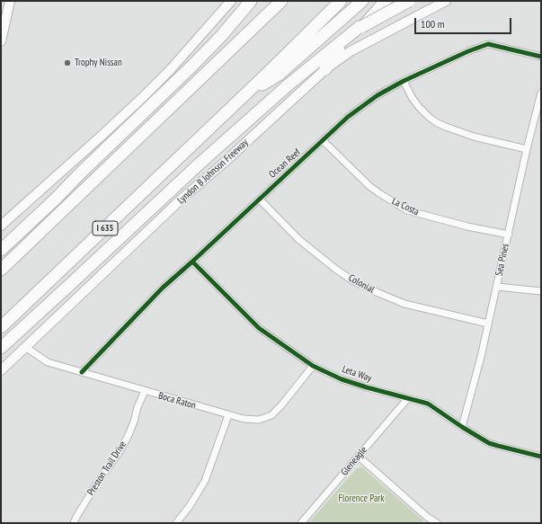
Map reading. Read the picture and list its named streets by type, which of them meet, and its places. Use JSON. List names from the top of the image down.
{
  "streets": {
    "highway": ["I 635"],
    "main road": ["Lyndon B Johnson Freeway"],
    "street": [
      "Ocean Reef",
      "La Costa",
      "Sea Pines",
      "Colonial",
      "Leta Way",
      "Boca Raton",
      "Gleneagle",
      "Preston Trail Drive"
    ]
  },
  "crossings": [
    ["Ocean Reef", "La Costa"],
    ["Ocean Reef", "Colonial"],
    ["Ocean Reef", "Leta Way"],
    ["Ocean Reef", "Boca Raton"],
    ["Lyndon B Johnson Freeway", "Boca Raton"],
    ["La Costa", "Sea Pines"],
    ["Sea Pines", "Colonial"],
    ["Sea Pines", "Leta Way"],
    ["Leta Way", "Boca Raton"],
    ["Leta Way", "Gleneagle"],
    ["Boca Raton", "Preston Trail Drive"]
  ],
  "parks": ["Florence Park"],
  "places": ["Trophy Nissan"],
  "scale_bar": "100 m"
}
